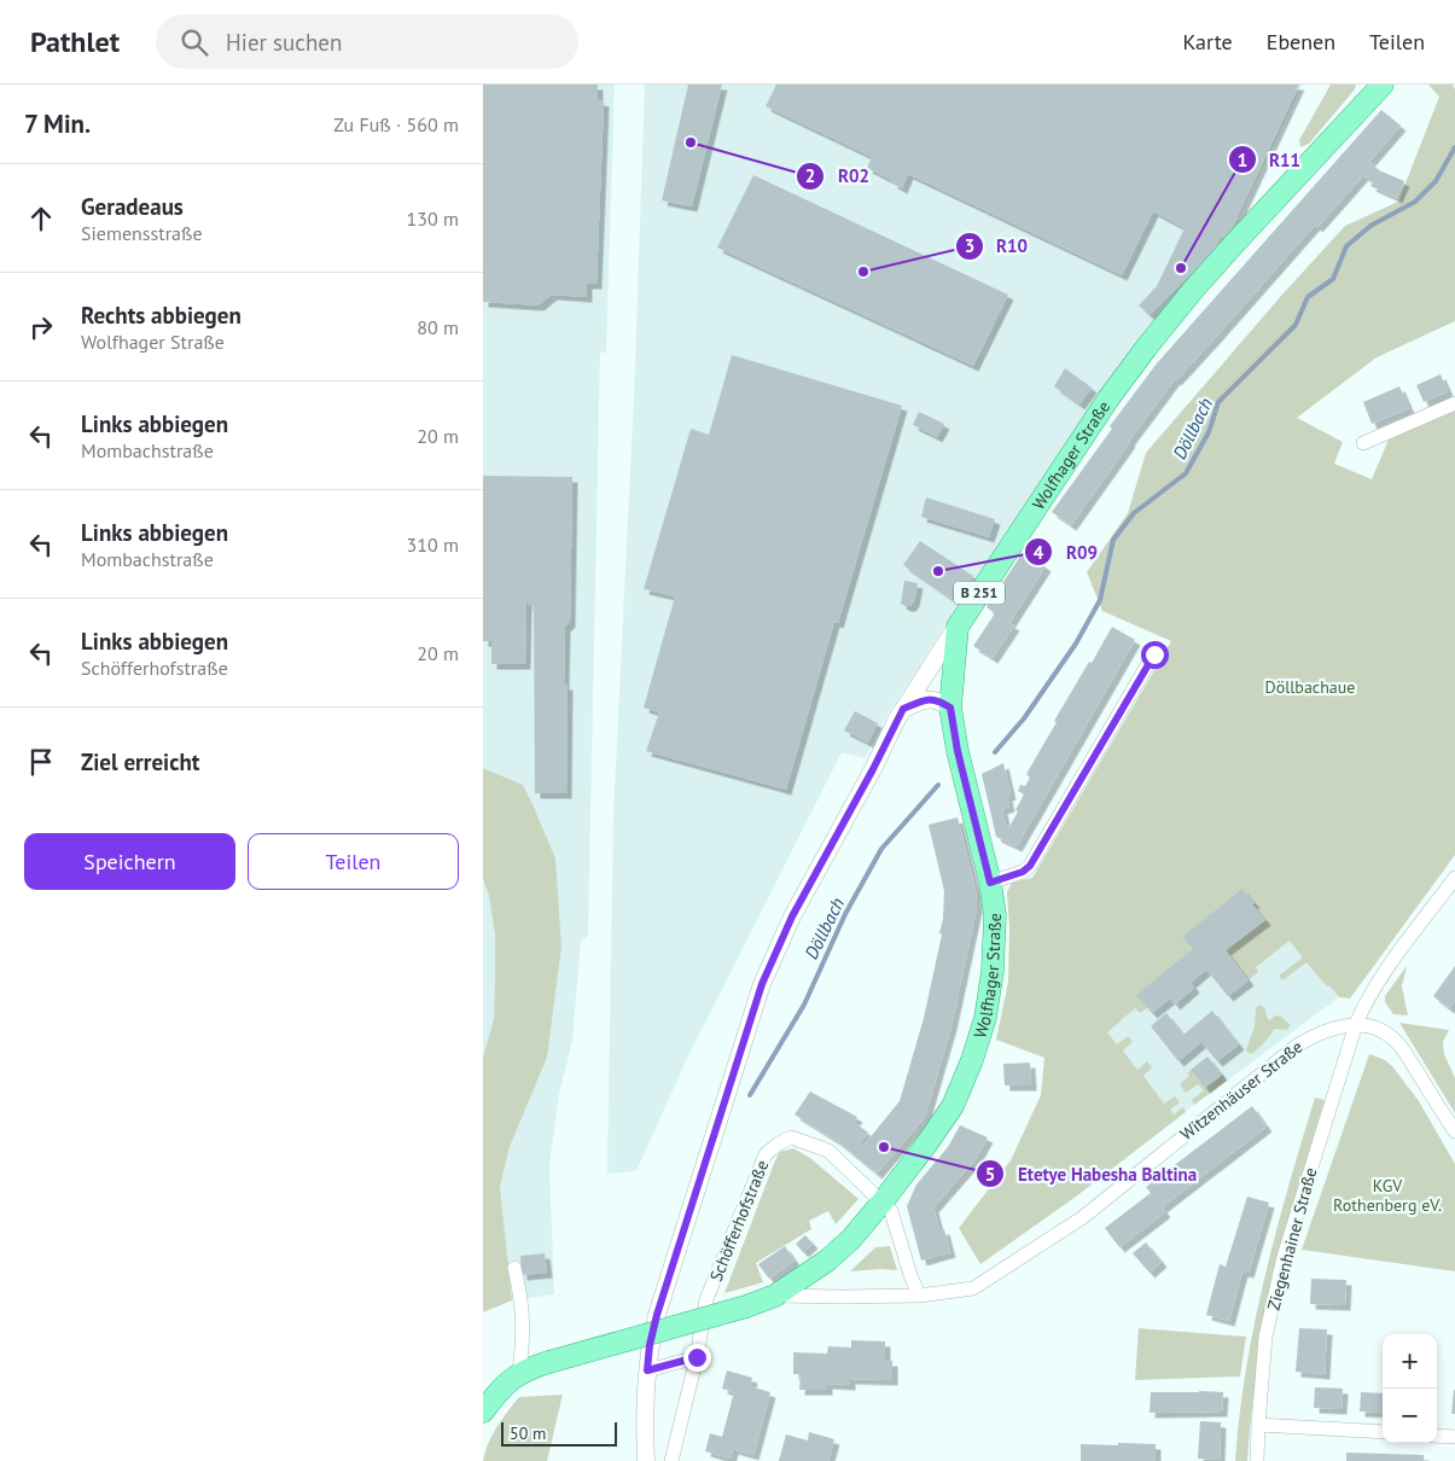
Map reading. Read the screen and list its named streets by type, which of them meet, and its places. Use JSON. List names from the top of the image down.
{
  "streets": {
    "main road": ["Wolfhager Straße", "B 251"],
    "street": ["Witzenhäuser Straße", "Schöfferhofstraße", "Ziegenhainer Straße"]
  },
  "crossings": [
    ["Wolfhager Straße", "Witzenhäuser Straße"],
    ["Wolfhager Straße", "Schöfferhofstraße"],
    ["Witzenhäuser Straße", "Ziegenhainer Straße"]
  ],
  "water": ["Döllbach"],
  "parks": ["Döllbachaue", "KGV Rothenberg eV."],
  "places": [
    "R02",
    "R11",
    "R10",
    "R09",
    "Etetye Habesha Baltina"
  ],
  "scale_bar": "50 m",
  "page": {
    "header": "Pathlet",
    "search": "Hier suchen",
    "nav": ["Karte", "Ebenen", "Teilen"],
    "heading": ["7 Min.", "Zu Fuß · 560 m"],
    "list": [
      ["Geradeaus", "Siemensstraße", "130 m"],
      ["Rechts abbiegen", "Wolfhager Straße", "80 m"],
      ["Links abbiegen", "Mombachstraße", "20 m"],
      ["Links abbiegen", "Mombachstraße", "310 m"],
      ["Links abbiegen", "Schöfferhofstraße", "20 m"],
      "Ziel erreicht"
    ],
    "buttons": ["Speichern", "Teilen"],
    "map_buttons": ["+", "−"],
    "scale": "50 m"
  }
}
